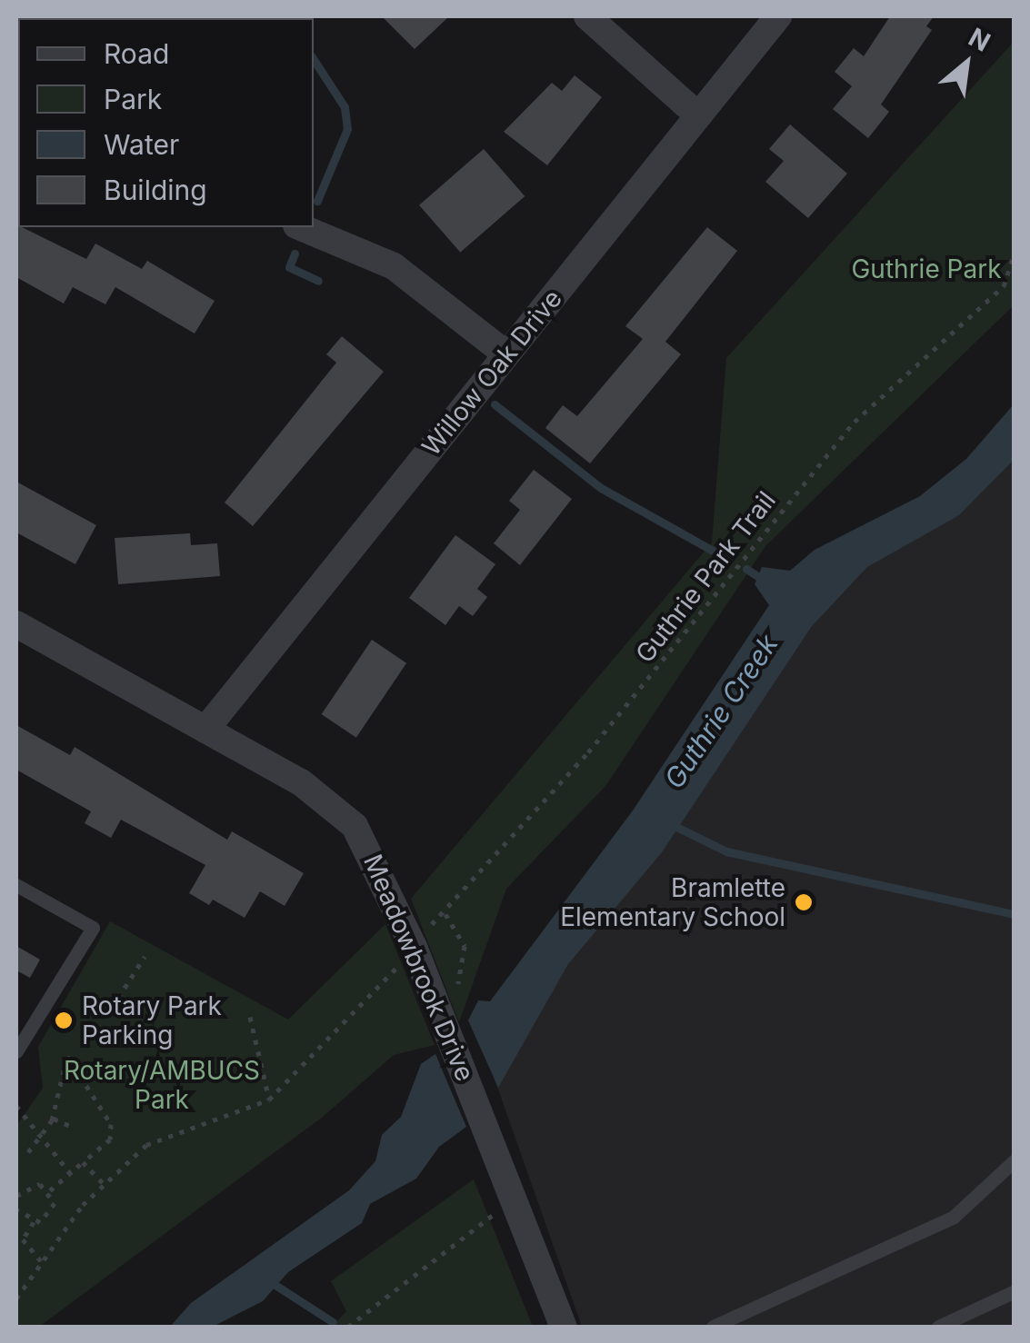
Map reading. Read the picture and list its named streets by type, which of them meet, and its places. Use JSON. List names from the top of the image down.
{
  "streets": {
    "street": ["Willow Oak Drive", "Meadowbrook Drive"],
    "path": ["Guthrie Park Trail"]
  },
  "crossings": [
    ["Willow Oak Drive", "Meadowbrook Drive"]
  ],
  "water": ["Guthrie Creek"],
  "parks": ["Guthrie Park", "Rotary/AMBUCS Park"],
  "places": ["Bramlette Elementary School", "Rotary Park Parking"],
  "legend": [
    "Road",
    "Park",
    "Water",
    "Building"
  ],
  "north": "top right"
}
